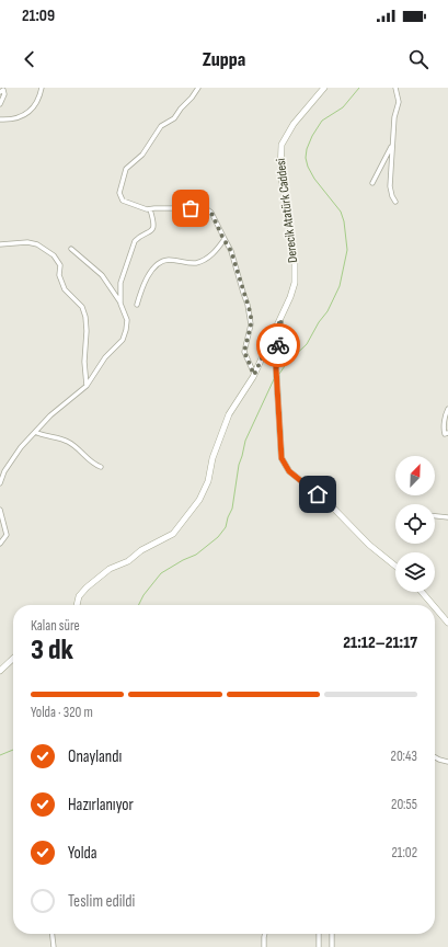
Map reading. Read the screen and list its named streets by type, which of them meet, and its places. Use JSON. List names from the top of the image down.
{
  "streets": {
    "main road": ["Derecik Atatürk Caddesi"]
  },
  "north": "top right",
  "page": {
    "status": "21:09",
    "header": "Zuppa",
    "heading": ["3 dk", "Kalan süre", "21:12–21:17"],
    "bar": "Yolda · 320 m",
    "list": [
      ["Onaylandı", "20:43"],
      ["Hazırlanıyor", "20:55"],
      ["Yolda", "21:02"],
      "Teslim edildi"
    ]
  }
}
